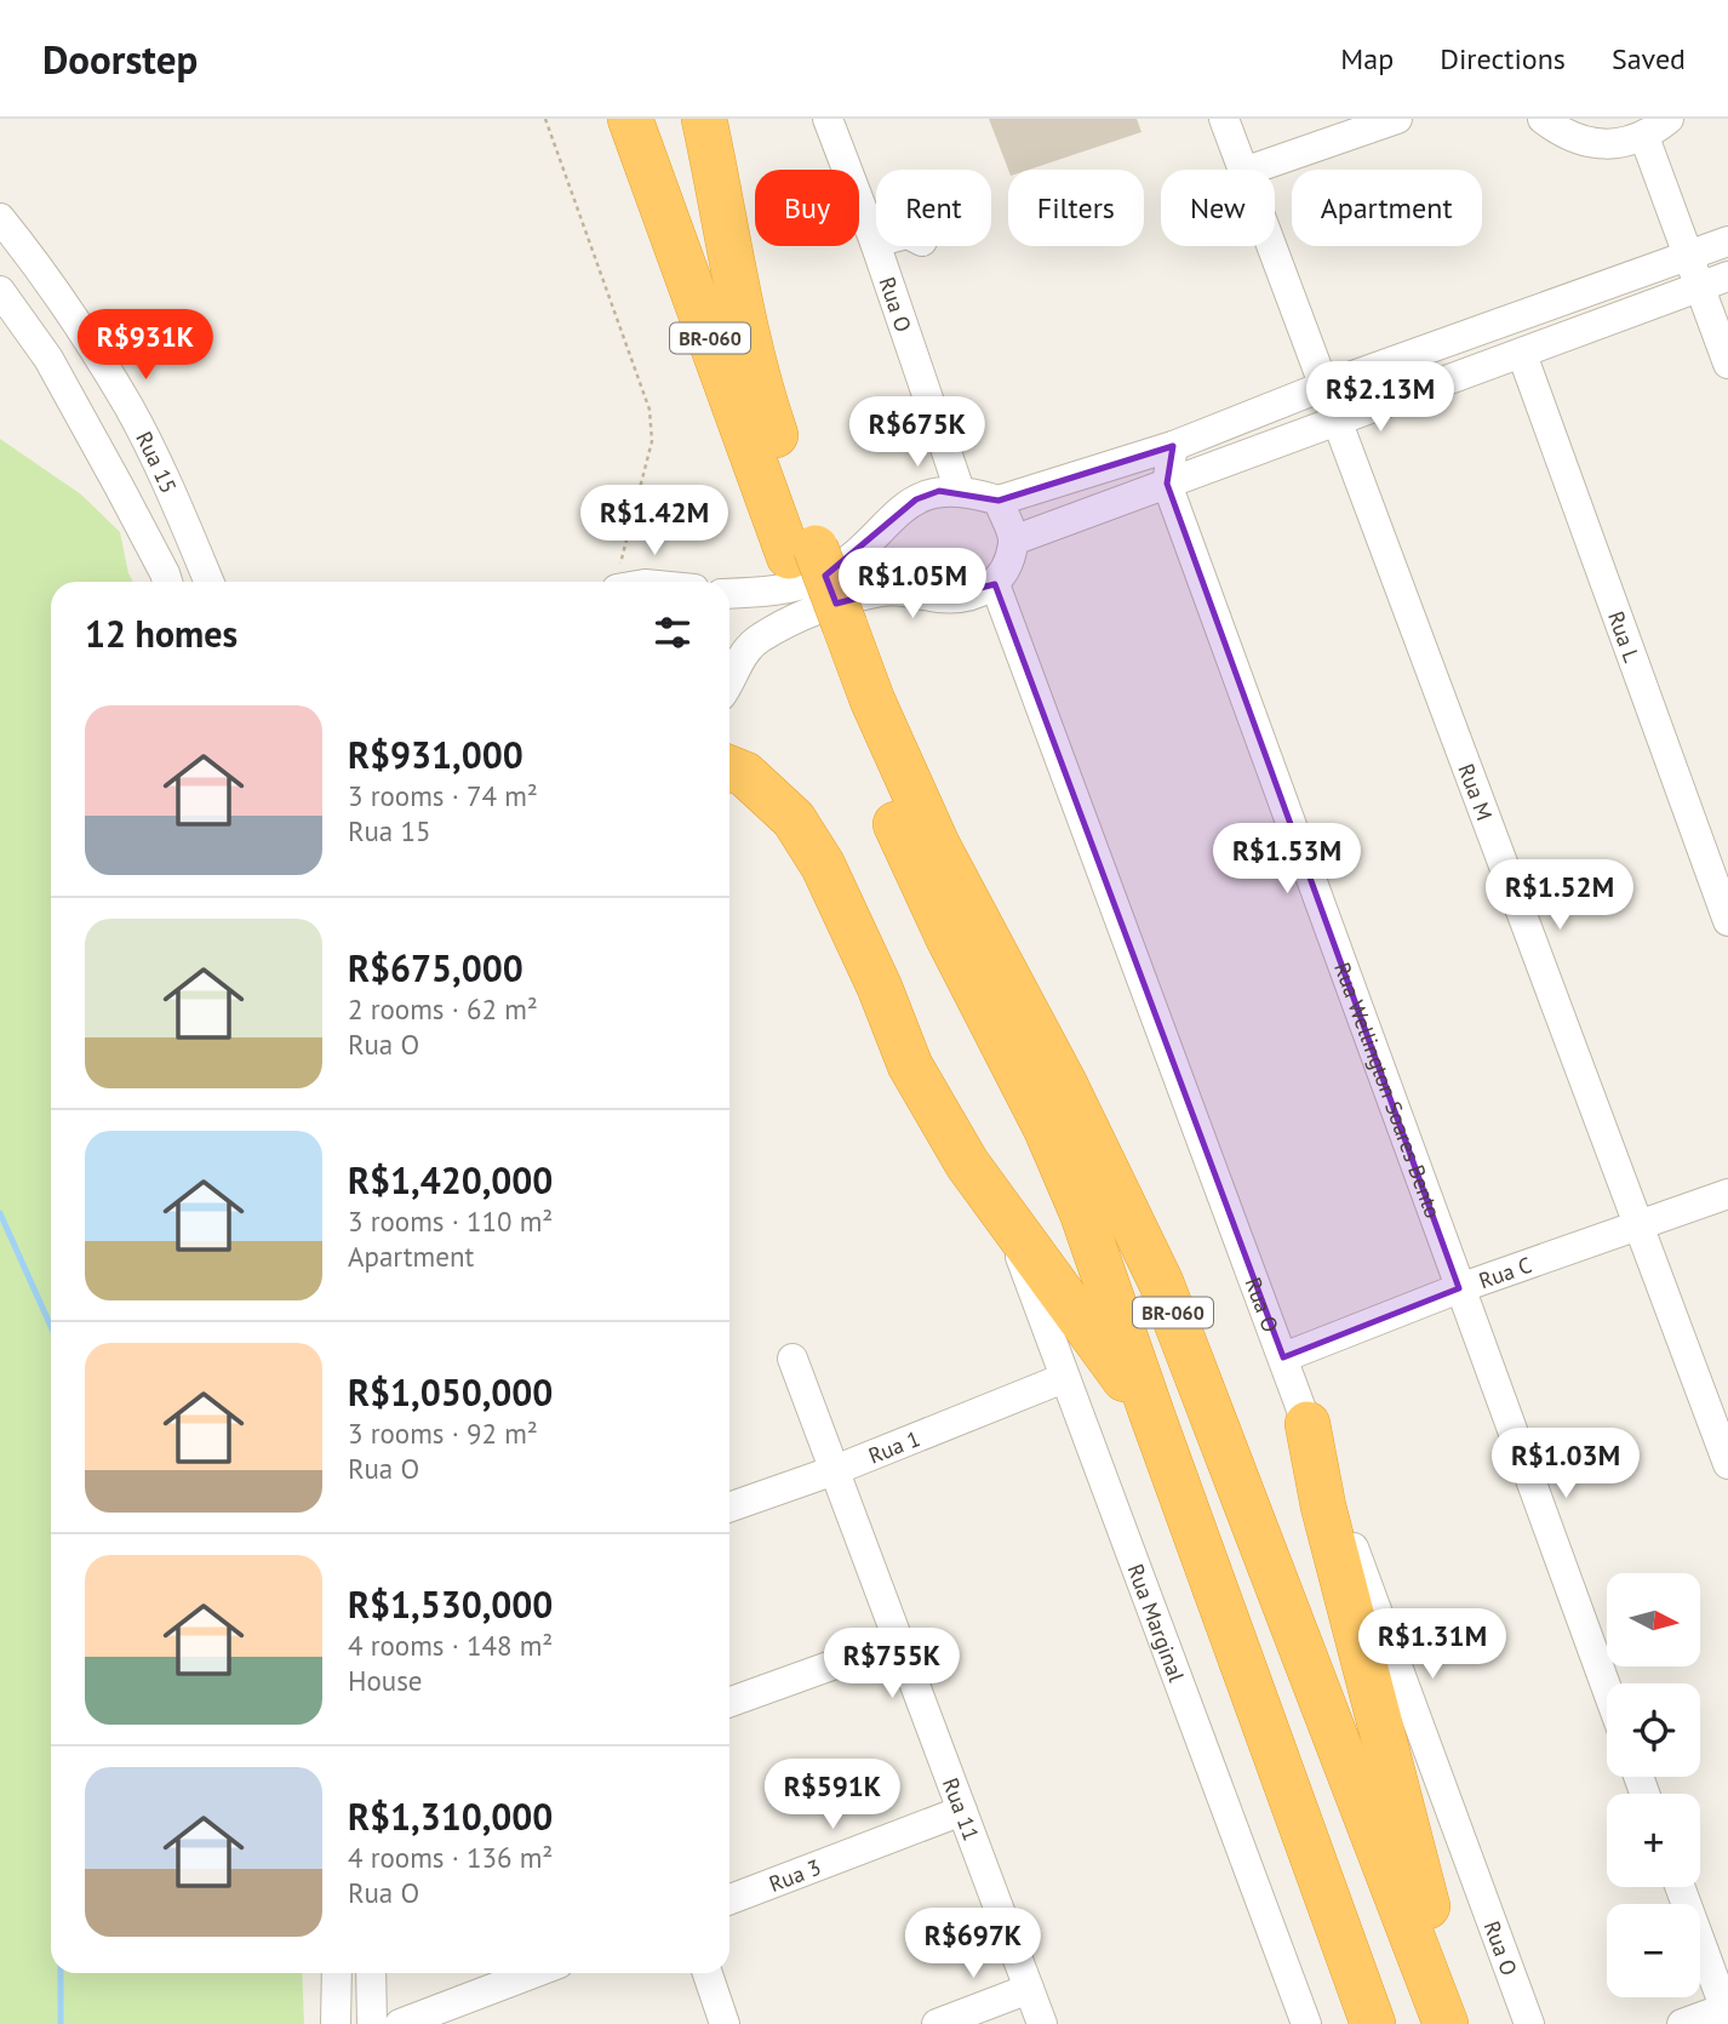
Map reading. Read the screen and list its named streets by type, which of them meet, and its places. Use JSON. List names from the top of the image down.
{
  "streets": {
    "highway": ["BR-060"],
    "street": [
      "Rua O",
      "Rua 15",
      "Rua L",
      "Rua M",
      "Rua Wellington Soares Bento",
      "Rua C",
      "Rua 1",
      "Rua Marginal",
      "Rua 11",
      "Rua 3"
    ]
  },
  "crossings": [
    ["Rua O", "Rua C"],
    ["Rua M", "Rua C"],
    ["Rua Wellington Soares Bento", "Rua C"],
    ["Rua 1", "Rua Marginal"],
    ["Rua 1", "Rua 11"],
    ["Rua 11", "Rua 3"]
  ],
  "north": "right",
  "page": {
    "header": "Doorstep",
    "nav": ["Map", "Directions", "Saved"],
    "chip": [
      "Buy",
      "Rent",
      "Filters",
      "New",
      "Apartment"
    ],
    "price": [
      "R$931K",
      "R$2.13M",
      "R$675K",
      "R$1.42M",
      "R$1.05M",
      "R$1.53M",
      "R$1.52M",
      "R$1.03M",
      "R$1.31M",
      "R$755K",
      "R$591K",
      "R$697K"
    ],
    "heading": "12 homes",
    "list": [
      {
        "name": "R$931,000",
        "note": "3 rooms · 74 m² · Rua 15"
      },
      {
        "name": "R$675,000",
        "note": "2 rooms · 62 m² · Rua O"
      },
      {
        "name": "R$1,420,000",
        "note": "3 rooms · 110 m² · Apartment"
      },
      {
        "name": "R$1,050,000",
        "note": "3 rooms · 92 m² · Rua O"
      },
      {
        "name": "R$1,530,000",
        "note": "4 rooms · 148 m² · House"
      },
      {
        "name": "R$1,310,000",
        "note": "4 rooms · 136 m² · Rua O"
      }
    ],
    "map_buttons": ["+", "−"]
  }
}
